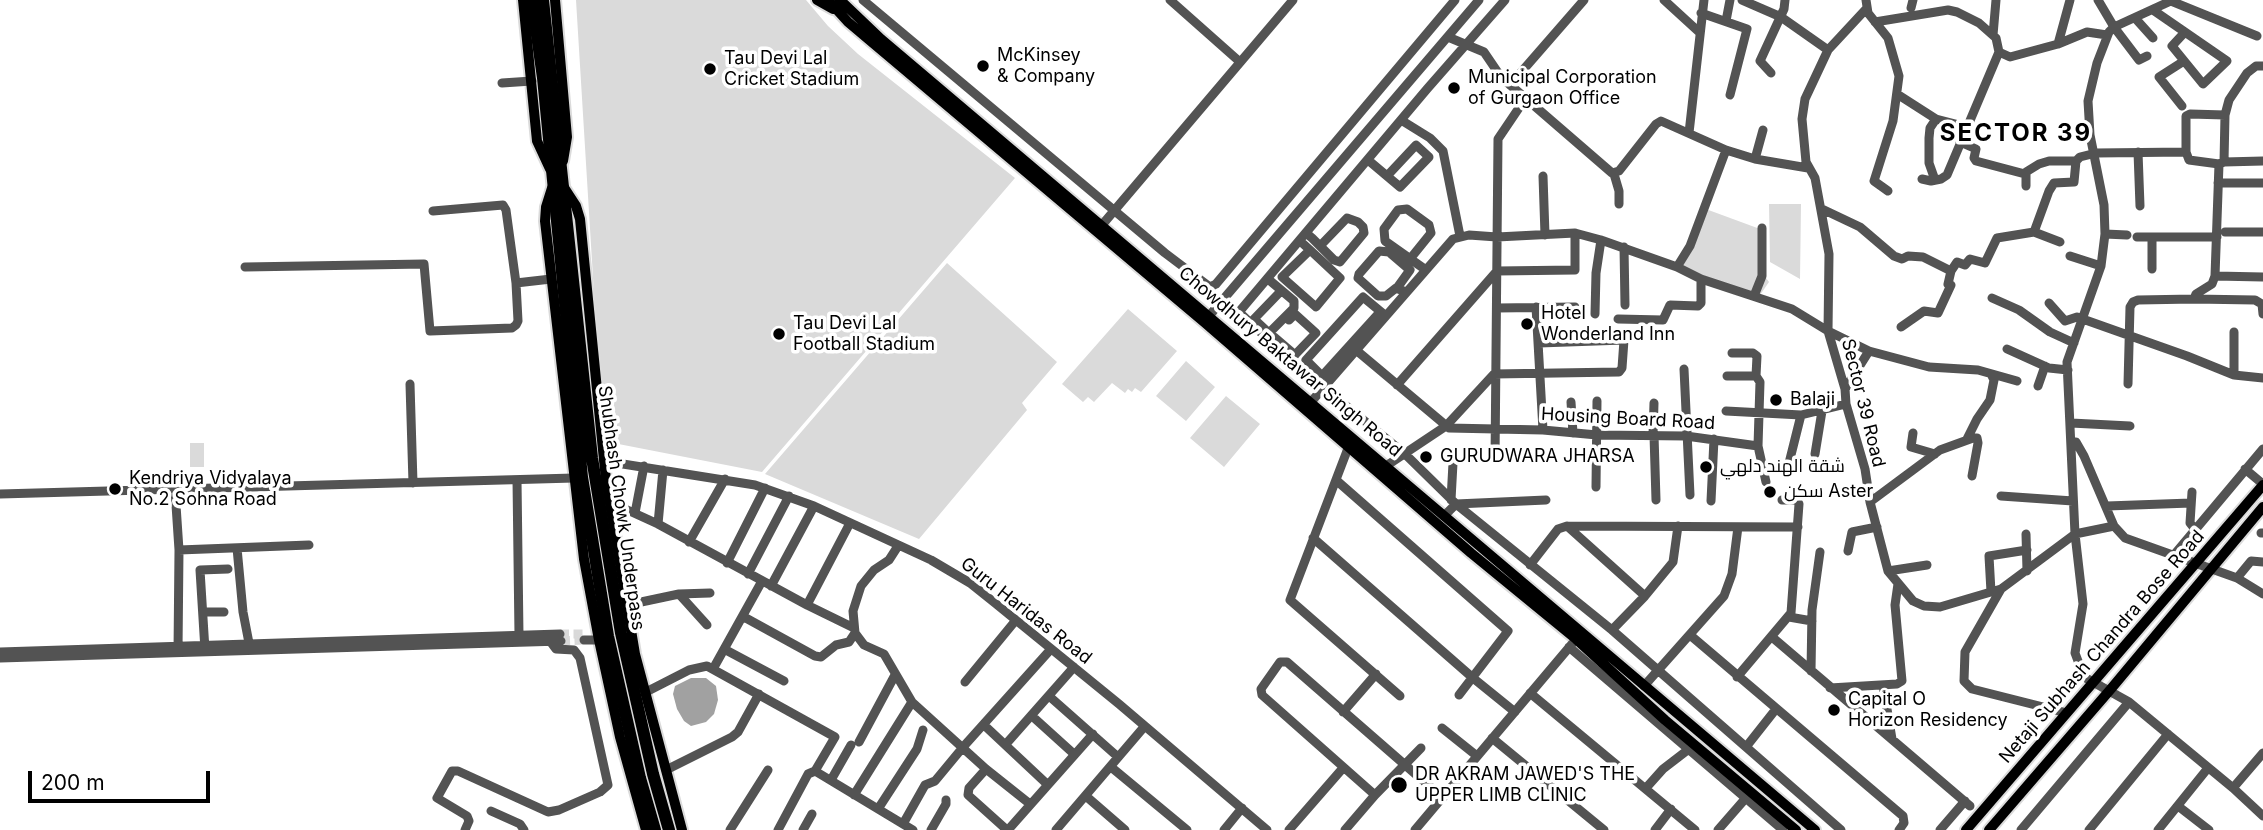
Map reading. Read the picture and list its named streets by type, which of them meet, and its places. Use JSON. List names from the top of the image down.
{
  "streets": {
    "highway": ["Shubhash Chowk Underpass"],
    "main road": ["Chowdhury Baktawar Singh Road", "Netaji Subhash Chandra Bose Road"],
    "street": ["Sector 39 Road", "Housing Board Road", "Guru Haridas Road"]
  },
  "districts": ["SECTOR 39"],
  "places": [
    "McKinsey & Company",
    "Tau Devi Lal Cricket Stadium",
    "Municipal Corporation of Gurgaon Office",
    "Hotel Wonderland Inn",
    "Tau Devi Lal Football Stadium",
    "Balaji",
    "GURUDWARA JHARSA",
    "شقة الهند دلهي",
    "Kendriya Vidyalaya No.2 Sohna Road",
    "سكن Aster",
    "Capital O Horizon Residency",
    "DR AKRAM JAWED'S THE UPPER LIMB CLINIC"
  ],
  "scale_bar": "200 m"
}
